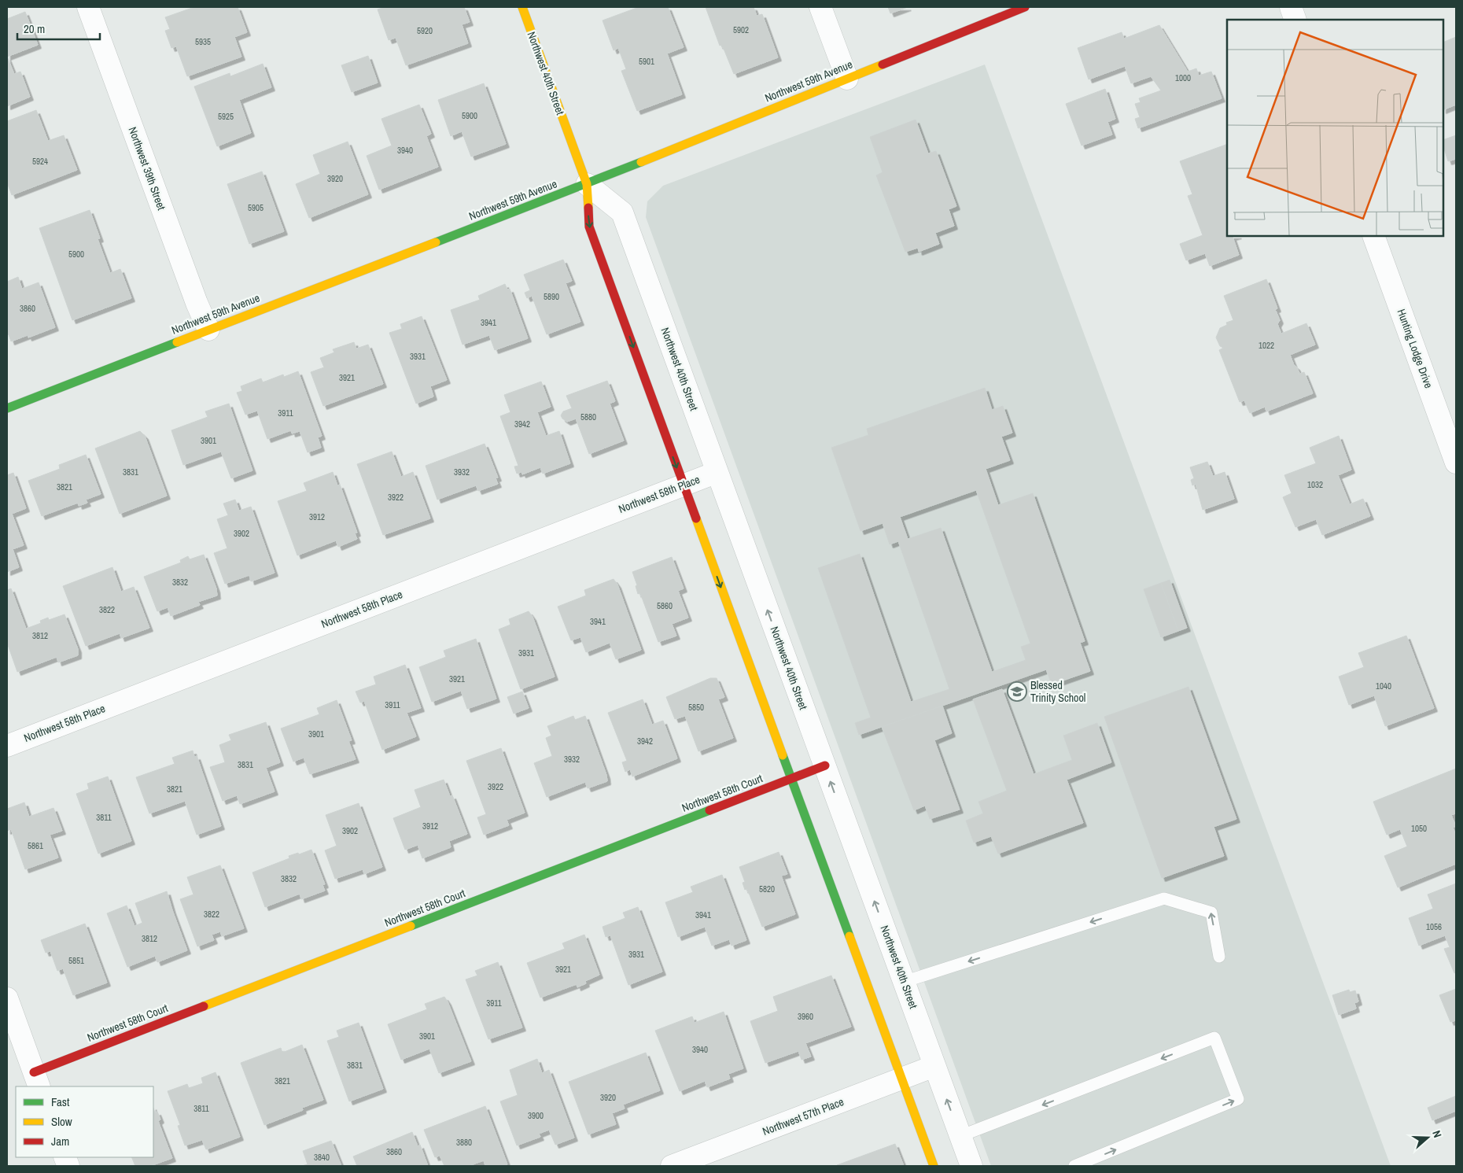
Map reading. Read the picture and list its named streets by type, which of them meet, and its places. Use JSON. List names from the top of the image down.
{
  "streets": {
    "street": [
      "Northwest 40th Street",
      "Northwest 59th Avenue",
      "Northwest 39th Street",
      "Hunting Lodge Drive",
      "Northwest 58th Place",
      "Northwest 58th Court",
      "Northwest 57th Place"
    ]
  },
  "crossings": [
    ["Northwest 40th Street", "Northwest 59th Avenue"],
    ["Northwest 40th Street", "Northwest 58th Place"],
    ["Northwest 40th Street", "Northwest 58th Court"],
    ["Northwest 40th Street", "Northwest 57th Place"],
    ["Northwest 59th Avenue", "Northwest 39th Street"]
  ],
  "places": {
    "school or university": ["Blessed Trinity School"]
  },
  "house_numbers": [
    "5902",
    "5920",
    "5935",
    "5901",
    "1000",
    "5900",
    "5925",
    "3940",
    "5924",
    "3920",
    "5905",
    "5900",
    "5890",
    "3860",
    "3941",
    "1022",
    "3931",
    "3921",
    "3911",
    "5880",
    "3942",
    "3901",
    "3831",
    "3932",
    "1032",
    "3821",
    "3922",
    "3912",
    "3902",
    "3832",
    "5860",
    "3822",
    "3941",
    "3812",
    "3931",
    "3921",
    "1040",
    "3911",
    "5850",
    "3901",
    "3942",
    "3932",
    "3831",
    "3922",
    "3821",
    "3811",
    "3912",
    "1050",
    "3902",
    "5861",
    "3832",
    "5820",
    "3822",
    "3941",
    "1056",
    "3812",
    "3931",
    "5851",
    "3921",
    "3911",
    "3960",
    "3901",
    "3940",
    "3831",
    "3821",
    "3920",
    "3811",
    "3900",
    "3880",
    "3860",
    "3840"
  ],
  "legend": ["Fast", "Slow", "Jam"],
  "scale_bar": "20 m",
  "north": "right"
}
